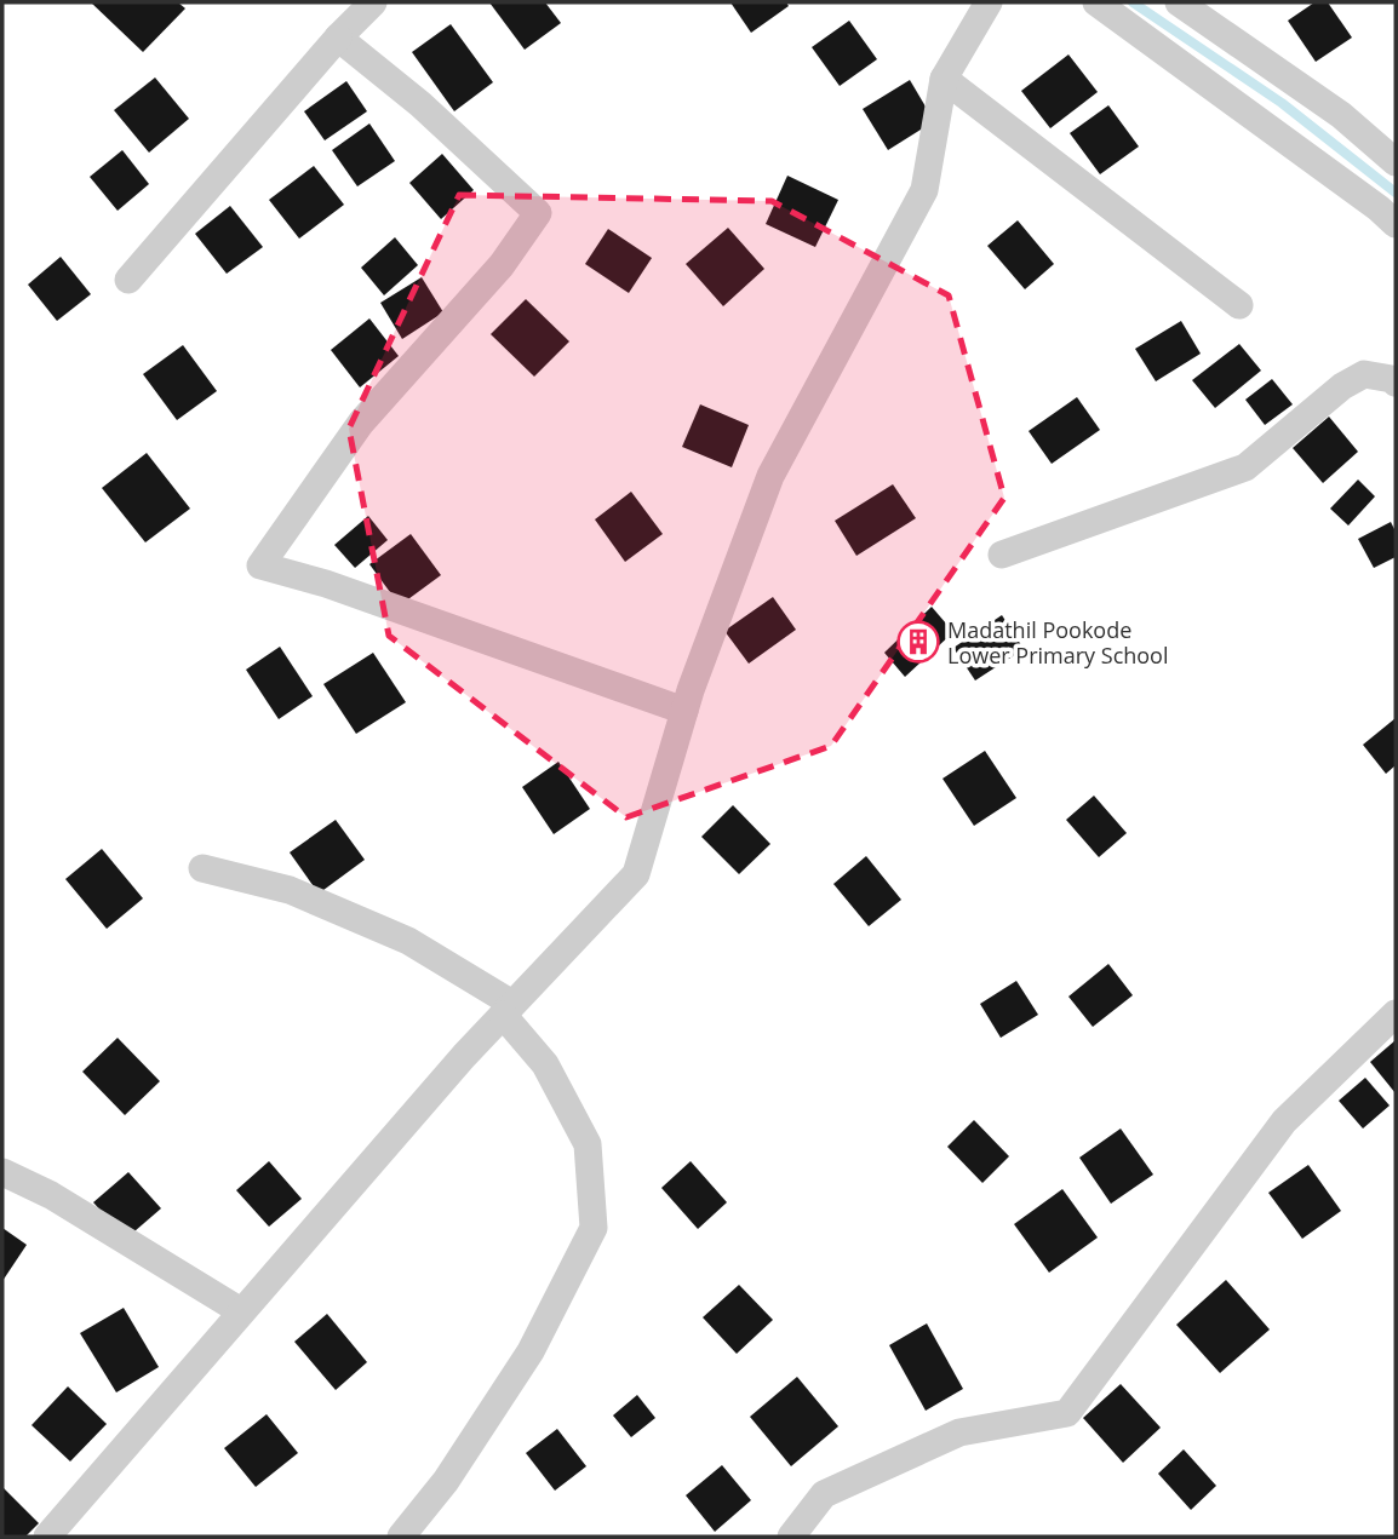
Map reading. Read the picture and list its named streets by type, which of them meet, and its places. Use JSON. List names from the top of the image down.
{
  "places": {
    "building": ["Madathil Pookode Lower Primary School"]
  }
}
